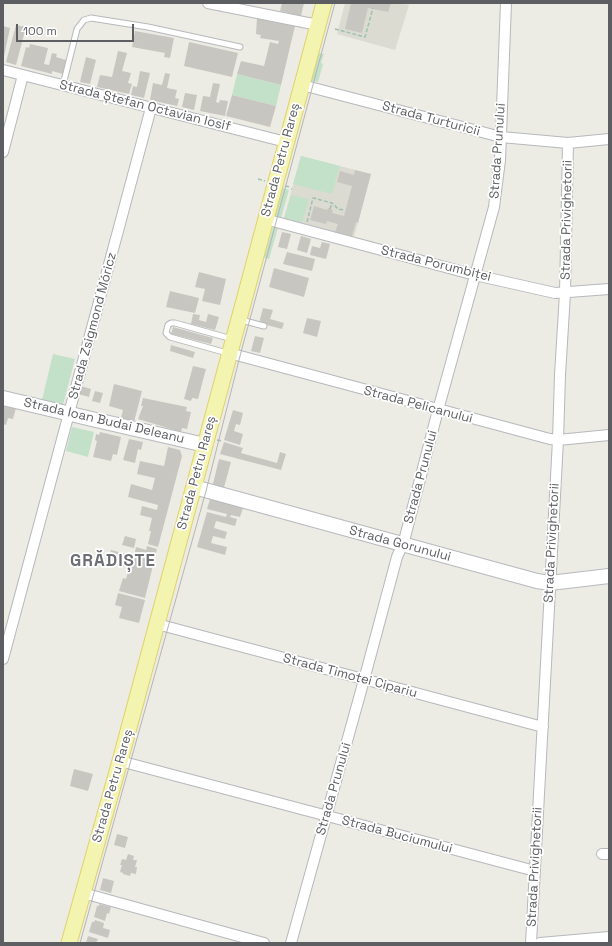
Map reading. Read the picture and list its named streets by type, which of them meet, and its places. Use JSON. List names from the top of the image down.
{
  "streets": {
    "main road": ["Strada Petru Rareș"],
    "street": [
      "Strada Ștefan Octavian Iosif",
      "Strada Turturicii",
      "Strada Prunului",
      "Strada Privighetorii",
      "Strada Porumbiței",
      "Strada Zsigmond Móricz",
      "Strada Pelicanului",
      "Strada Ioan Budai Deleanu",
      "Strada Gorunului",
      "Strada Timotei Cipariu",
      "Strada Buciumului"
    ]
  },
  "crossings": [
    ["Strada Ștefan Octavian Iosif", "Strada Petru Rareș"],
    ["Strada Ștefan Octavian Iosif", "Strada Zsigmond Móricz"],
    ["Strada Turturicii", "Strada Prunului"],
    ["Strada Turturicii", "Strada Petru Rareș"],
    ["Strada Turturicii", "Strada Privighetorii"],
    ["Strada Prunului", "Strada Porumbiței"],
    ["Strada Prunului", "Strada Pelicanului"],
    ["Strada Prunului", "Strada Gorunului"],
    ["Strada Prunului", "Strada Timotei Cipariu"],
    ["Strada Prunului", "Strada Buciumului"],
    ["Strada Petru Rareș", "Strada Porumbiței"],
    ["Strada Petru Rareș", "Strada Pelicanului"],
    ["Strada Petru Rareș", "Strada Ioan Budai Deleanu"],
    ["Strada Petru Rareș", "Strada Gorunului"],
    ["Strada Petru Rareș", "Strada Timotei Cipariu"],
    ["Strada Petru Rareș", "Strada Buciumului"],
    ["Strada Privighetorii", "Strada Porumbiței"],
    ["Strada Privighetorii", "Strada Pelicanului"],
    ["Strada Privighetorii", "Strada Gorunului"],
    ["Strada Privighetorii", "Strada Timotei Cipariu"],
    ["Strada Privighetorii", "Strada Buciumului"],
    ["Strada Zsigmond Móricz", "Strada Ioan Budai Deleanu"]
  ],
  "districts": ["GRĂDIȘTE"],
  "scale_bar": "100 m"
}
